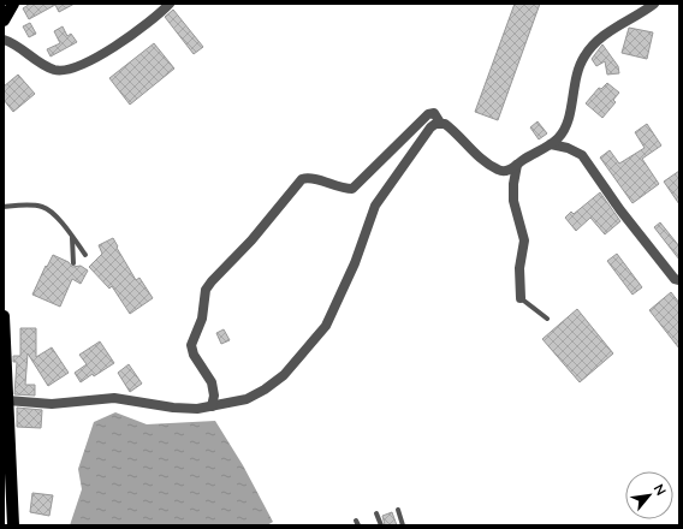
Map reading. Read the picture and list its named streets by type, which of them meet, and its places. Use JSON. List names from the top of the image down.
{
  "north": "top right"
}
